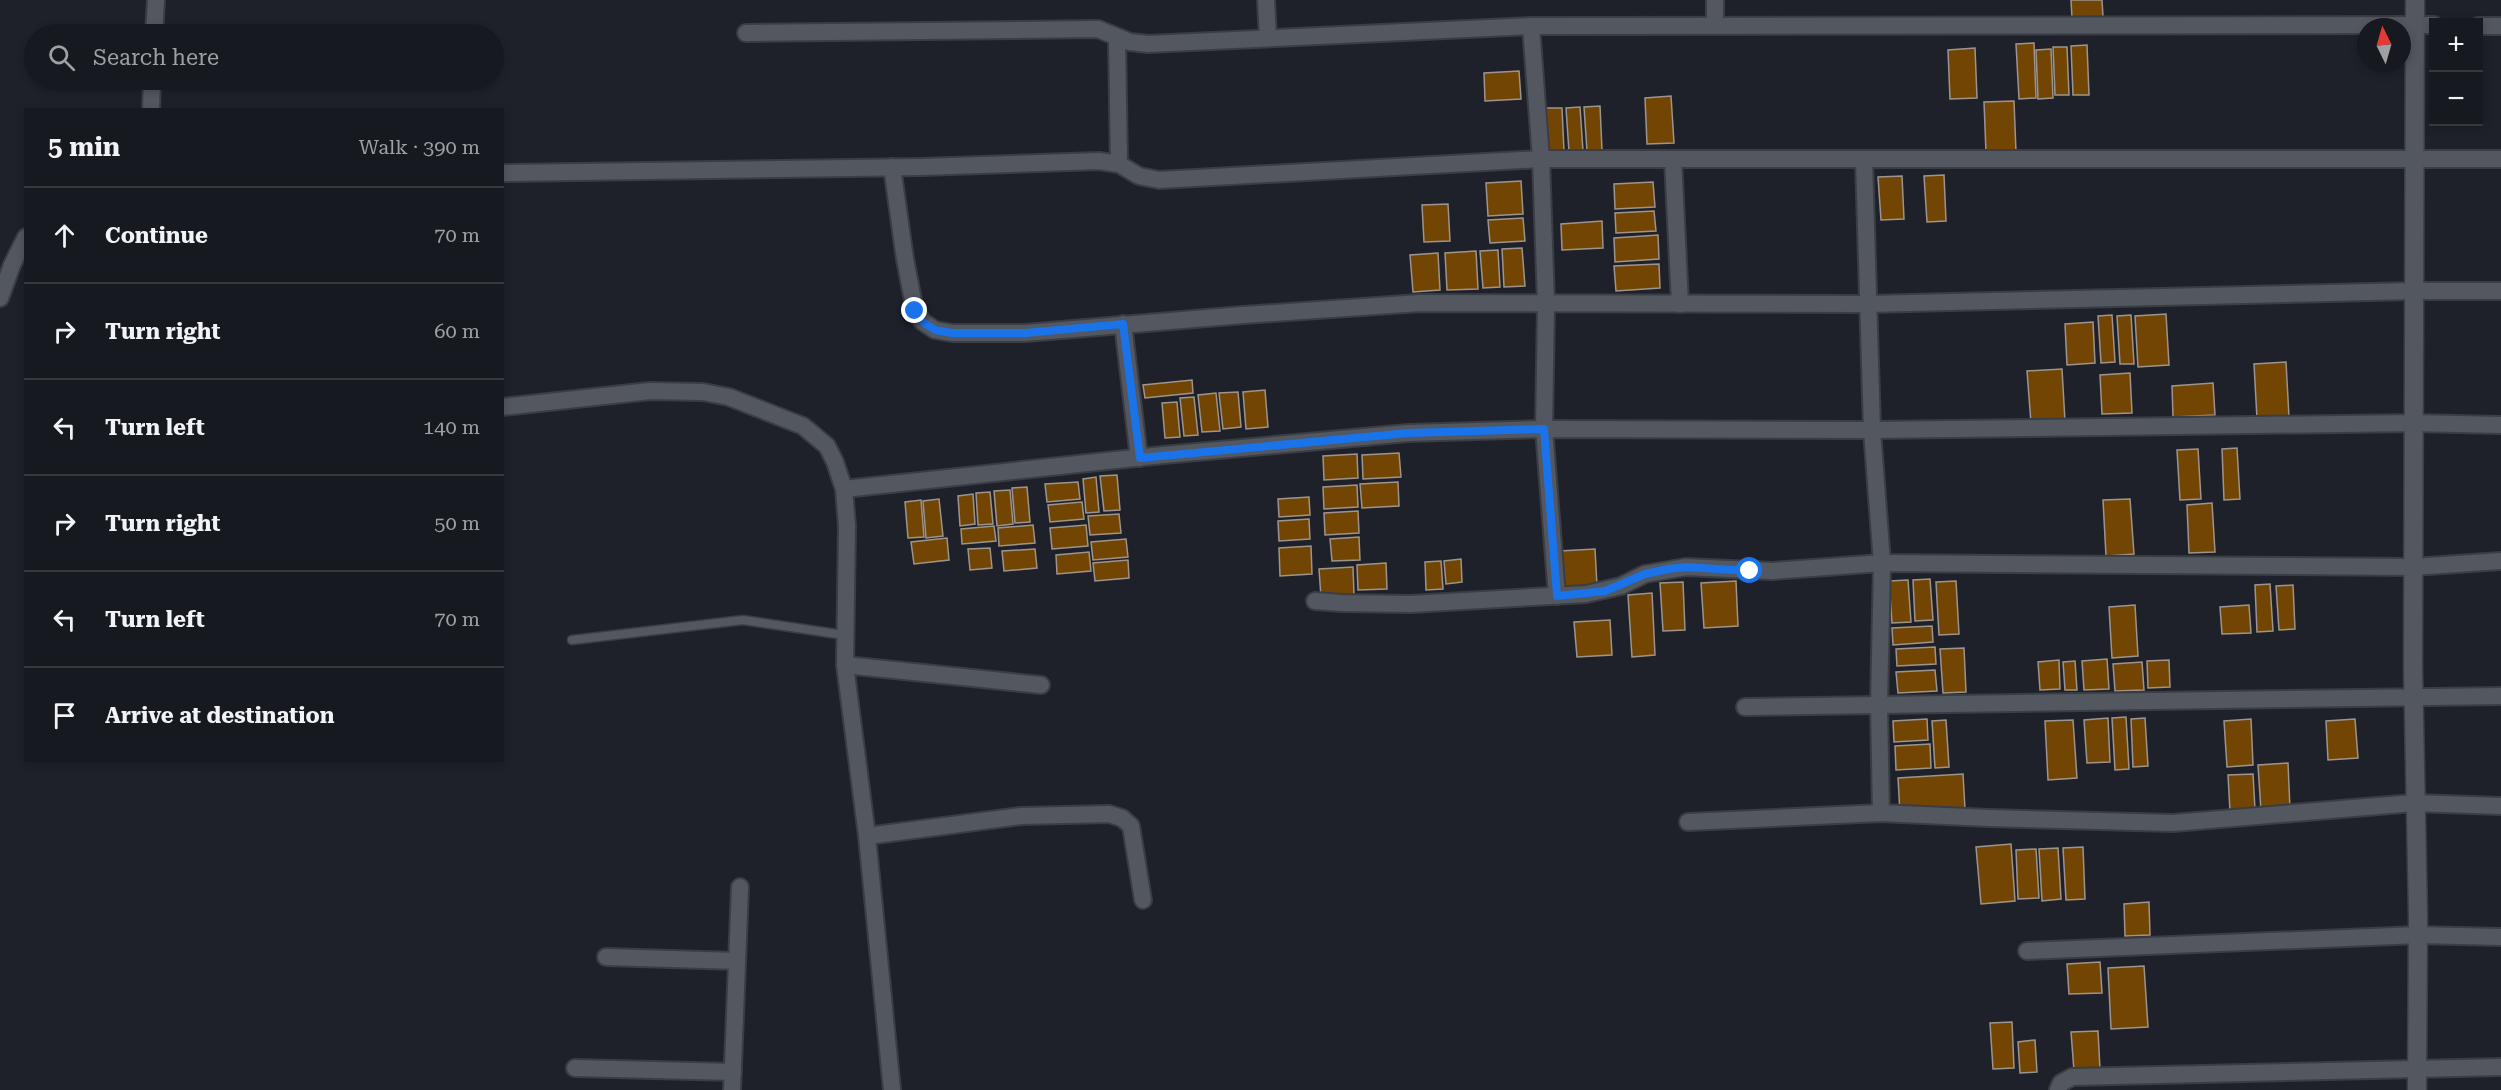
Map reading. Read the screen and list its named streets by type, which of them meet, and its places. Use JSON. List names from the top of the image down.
{
  "north": "top",
  "page": {
    "map_buttons": ["+", "−"],
    "search": "Search here",
    "heading": ["5 min", "Walk · 390 m"],
    "list": [
      ["Continue", "70 m"],
      ["Turn right", "60 m"],
      ["Turn left", "140 m"],
      ["Turn right", "50 m"],
      ["Turn left", "70 m"],
      "Arrive at destination"
    ]
  }
}
